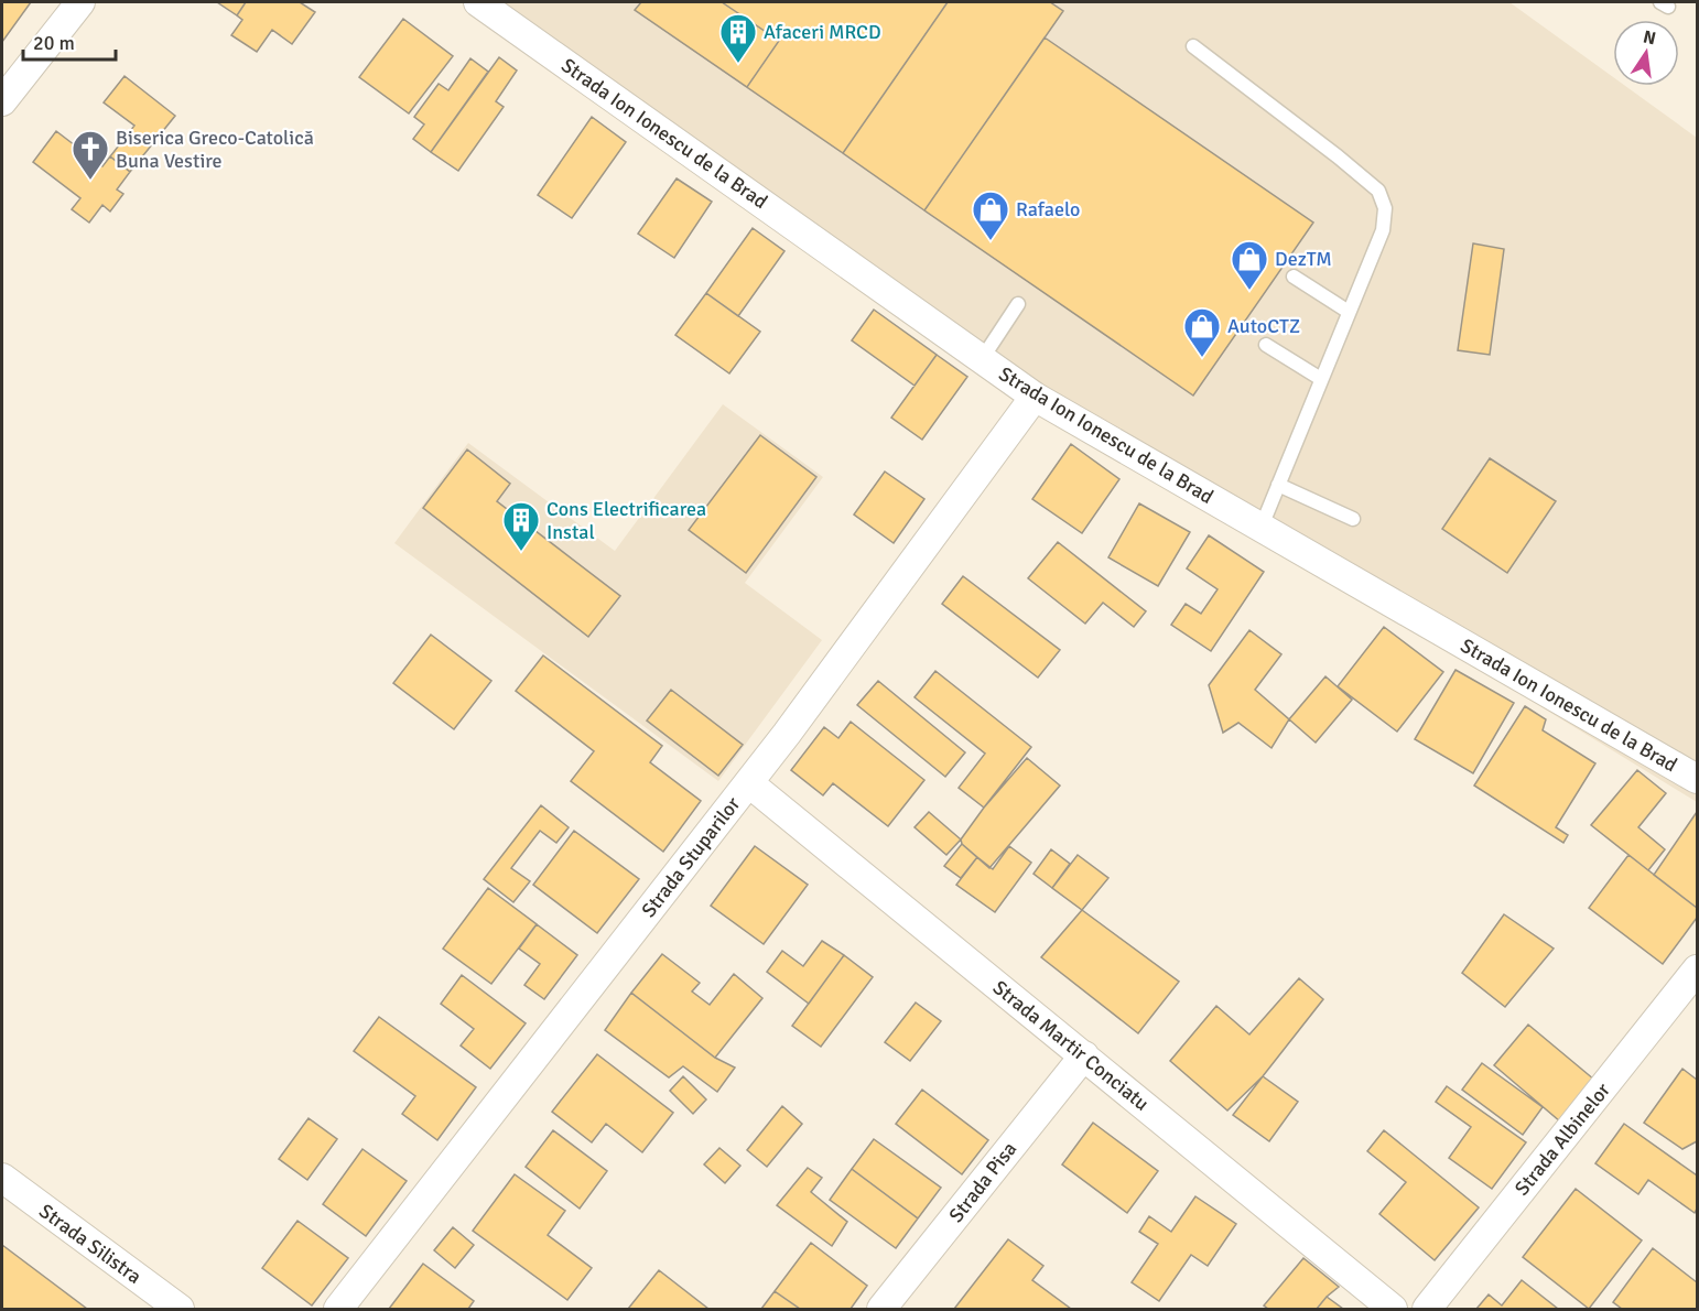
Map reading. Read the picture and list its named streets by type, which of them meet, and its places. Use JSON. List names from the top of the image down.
{
  "streets": {
    "street": [
      "Strada Ion Ionescu de la Brad",
      "Strada Stuparilor",
      "Strada Martir Conciatu",
      "Strada Albinelor",
      "Strada Pisa",
      "Strada Silistra"
    ]
  },
  "crossings": [
    ["Strada Ion Ionescu de la Brad", "Strada Stuparilor"],
    ["Strada Stuparilor", "Strada Martir Conciatu"],
    ["Strada Martir Conciatu", "Strada Pisa"]
  ],
  "places": {
    "building": ["Afaceri MRCD", "Cons Electrificarea Instal"],
    "church": ["Biserica Greco-Catolică Buna Vestire"],
    "shop": ["Rafaelo", "DezTM", "AutoCTZ"]
  },
  "scale_bar": "20 m",
  "north": "top"
}
